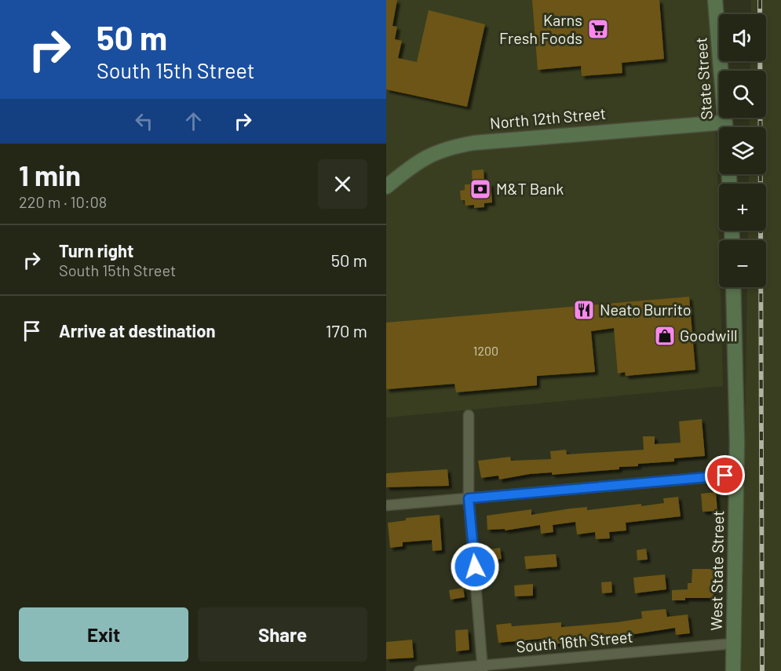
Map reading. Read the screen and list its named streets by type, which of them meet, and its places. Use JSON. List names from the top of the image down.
{
  "streets": {
    "main road": ["State Street", "North 12th Street", "West State Street"],
    "street": ["South 16th Street"]
  },
  "crossings": [
    ["State Street", "North 12th Street"],
    ["West State Street", "South 16th Street"]
  ],
  "places": {
    "supermarket": ["Karns Fresh Foods"],
    "bank": ["M&T Bank"],
    "restaurant": ["Neato Burrito"],
    "shop": ["Goodwill"]
  },
  "house_numbers": ["1200"],
  "page": {
    "turn": ["50 m", "South 15th Street"],
    "map_buttons": ["+", "−"],
    "heading": ["1 min", "220 m · 10:08"],
    "list": [
      {
        "name": "Turn right",
        "note": "South 15th Street",
        "value": "50 m"
      },
      {
        "name": "Arrive at destination",
        "value": "170 m"
      }
    ],
    "buttons": ["Exit", "Share"]
  }
}
